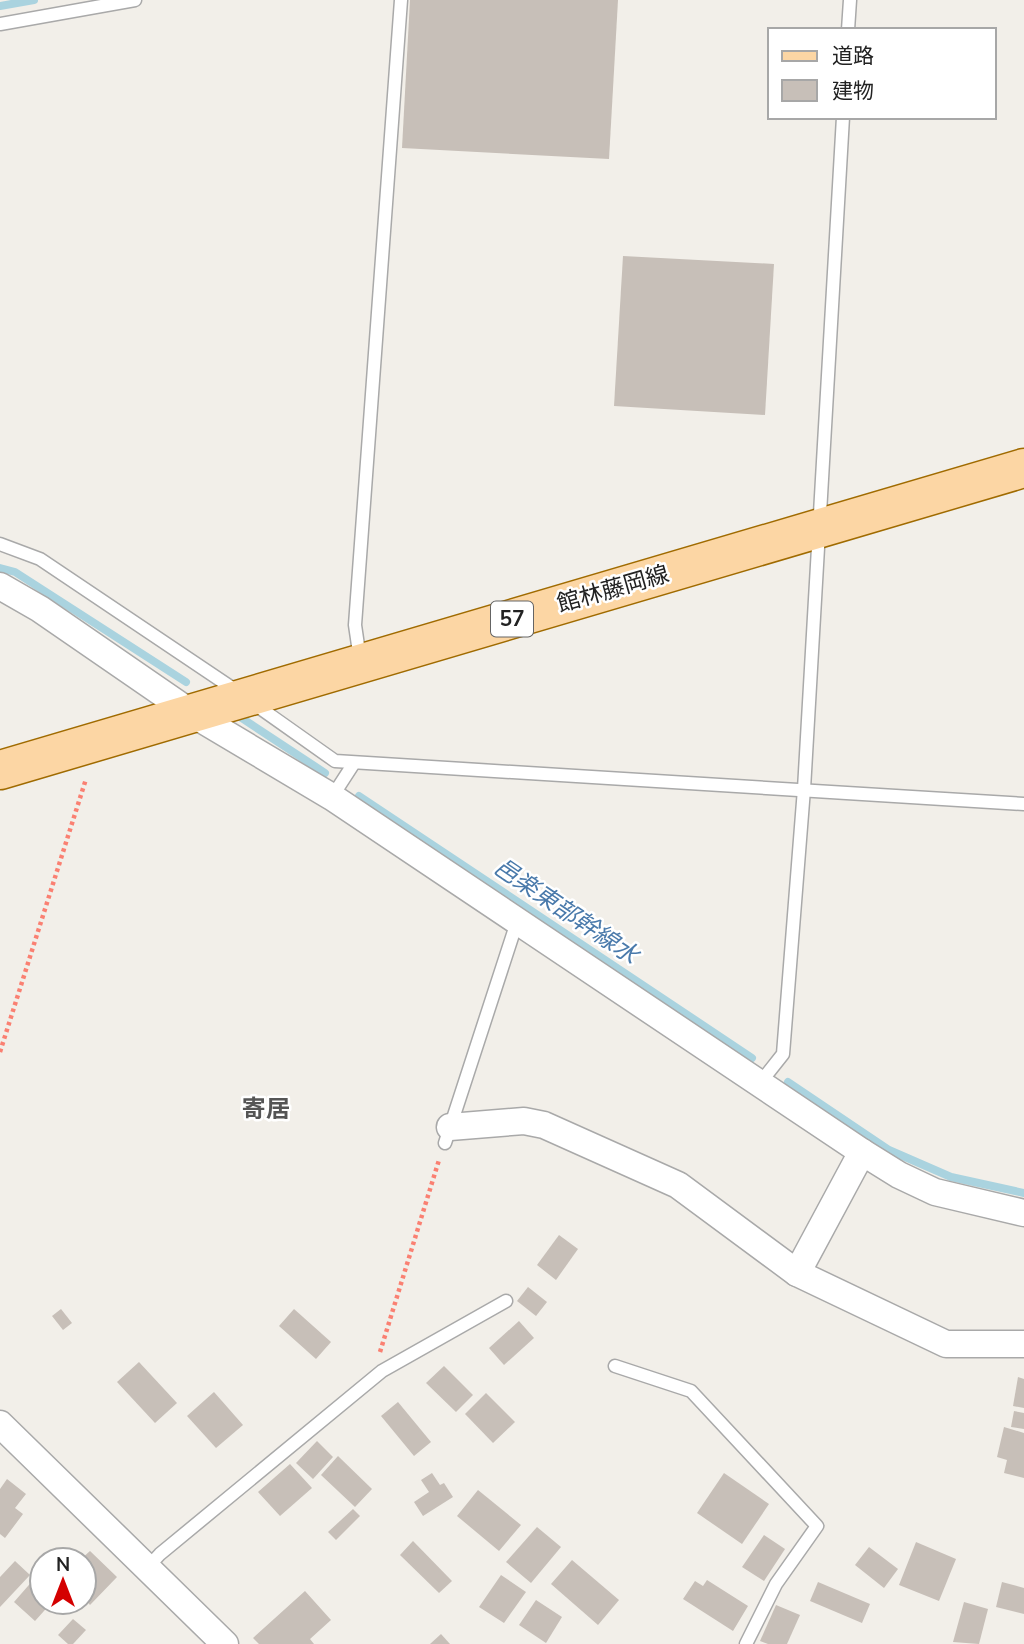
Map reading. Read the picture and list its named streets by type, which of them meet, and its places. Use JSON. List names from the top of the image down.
{
  "streets": {
    "main road": ["館林藤岡線", "57"]
  },
  "districts": ["寄居"],
  "water": ["邑楽東部幹線水"],
  "legend": ["道路", "建物"],
  "north": "top"
}
